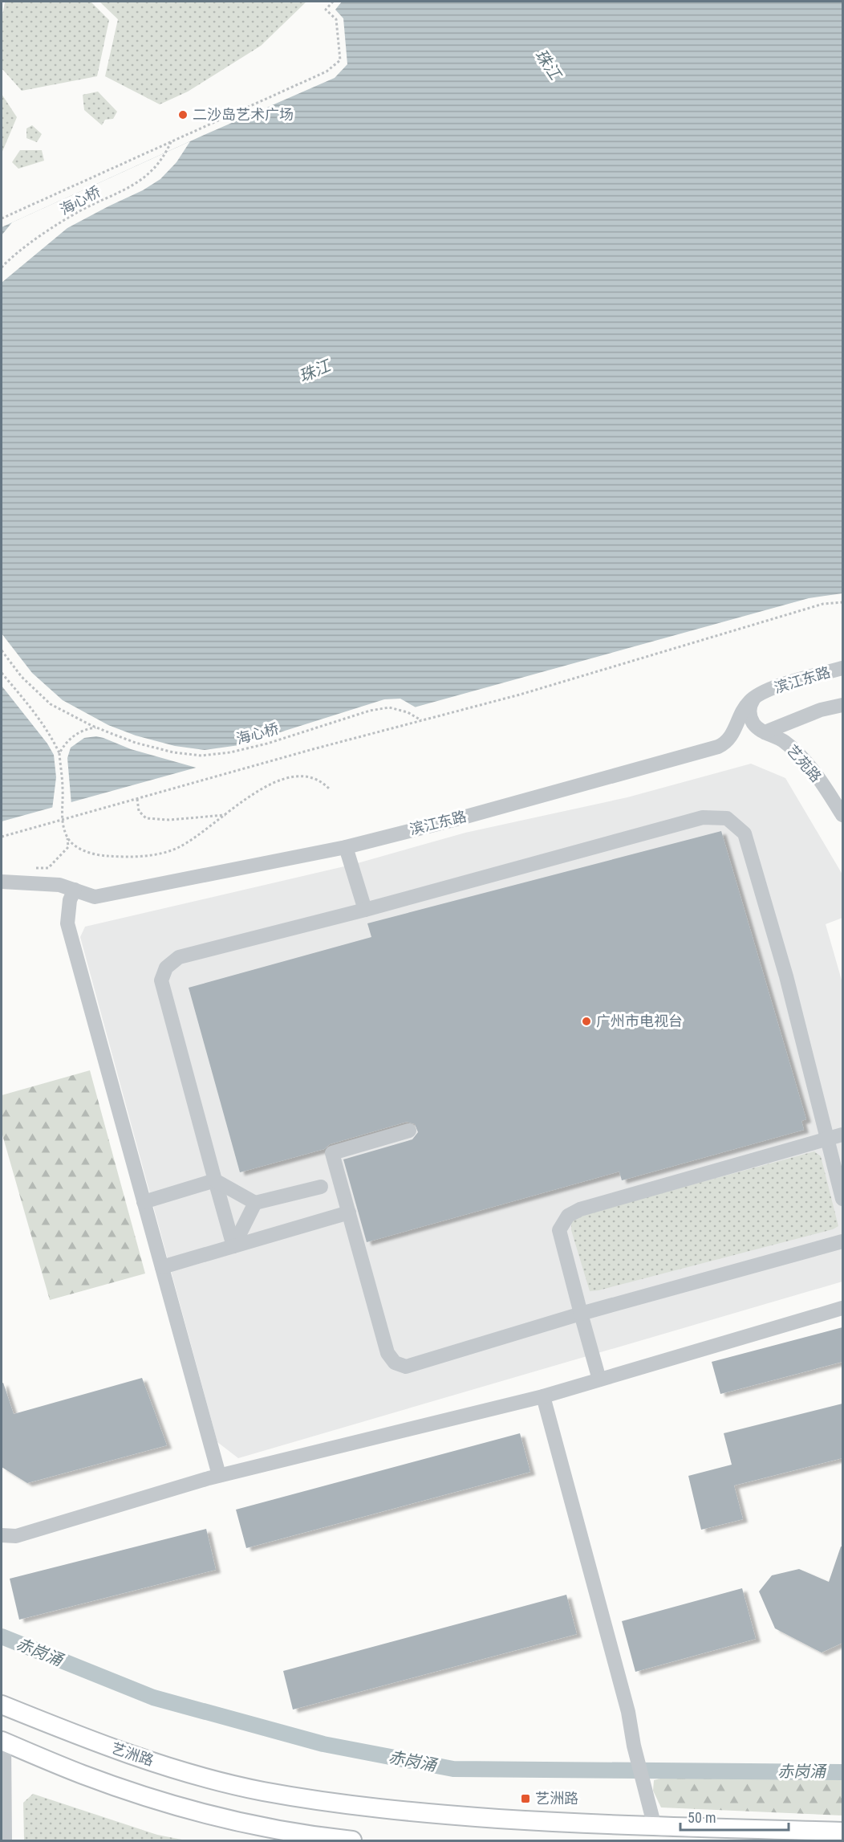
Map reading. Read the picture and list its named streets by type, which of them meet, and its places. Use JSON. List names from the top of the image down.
{
  "streets": {
    "main road": ["艺洲路"],
    "street": ["滨江东路", "艺苑路"],
    "path": ["海心桥"]
  },
  "crossings": [
    ["滨江东路", "艺苑路"]
  ],
  "water": ["珠江", "赤岗涌"],
  "places": {
    "other": ["二沙岛艺术广场", "广州市电视台"],
    "transit": ["艺洲路"]
  },
  "scale_bar": "50 m"
}
